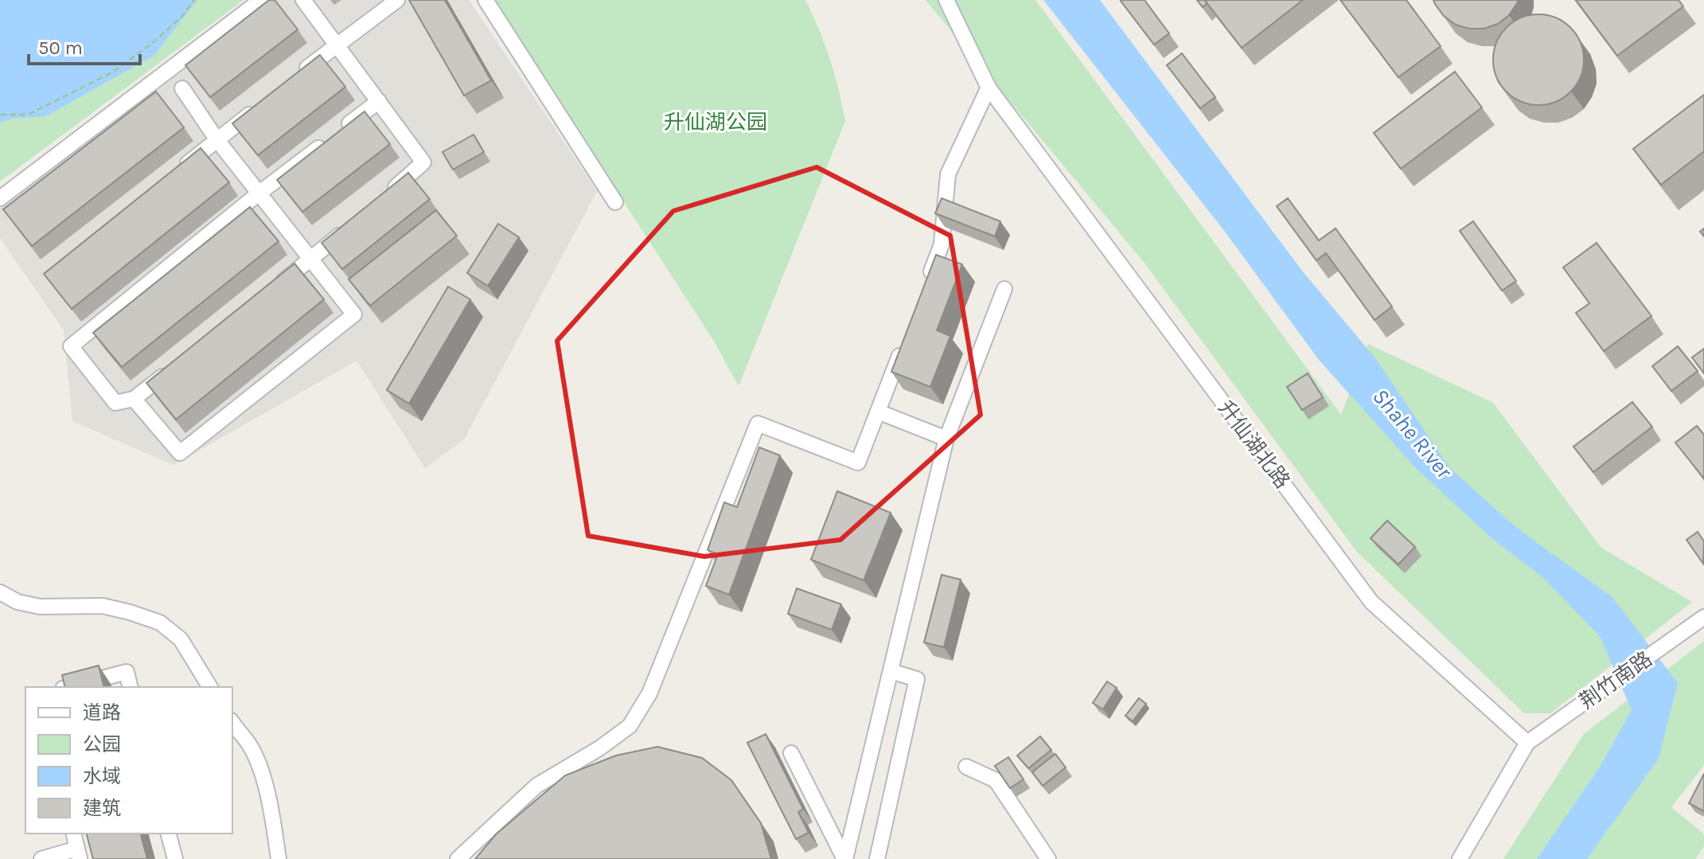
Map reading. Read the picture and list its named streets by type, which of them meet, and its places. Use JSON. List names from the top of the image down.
{
  "streets": {
    "street": ["升仙湖北路", "荆竹南路"]
  },
  "crossings": [
    ["升仙湖北路", "荆竹南路"]
  ],
  "water": ["Shahe River"],
  "parks": ["升仙湖公园"],
  "legend": [
    "道路",
    "公园",
    "水域",
    "建筑"
  ],
  "scale_bar": "50 m"
}
